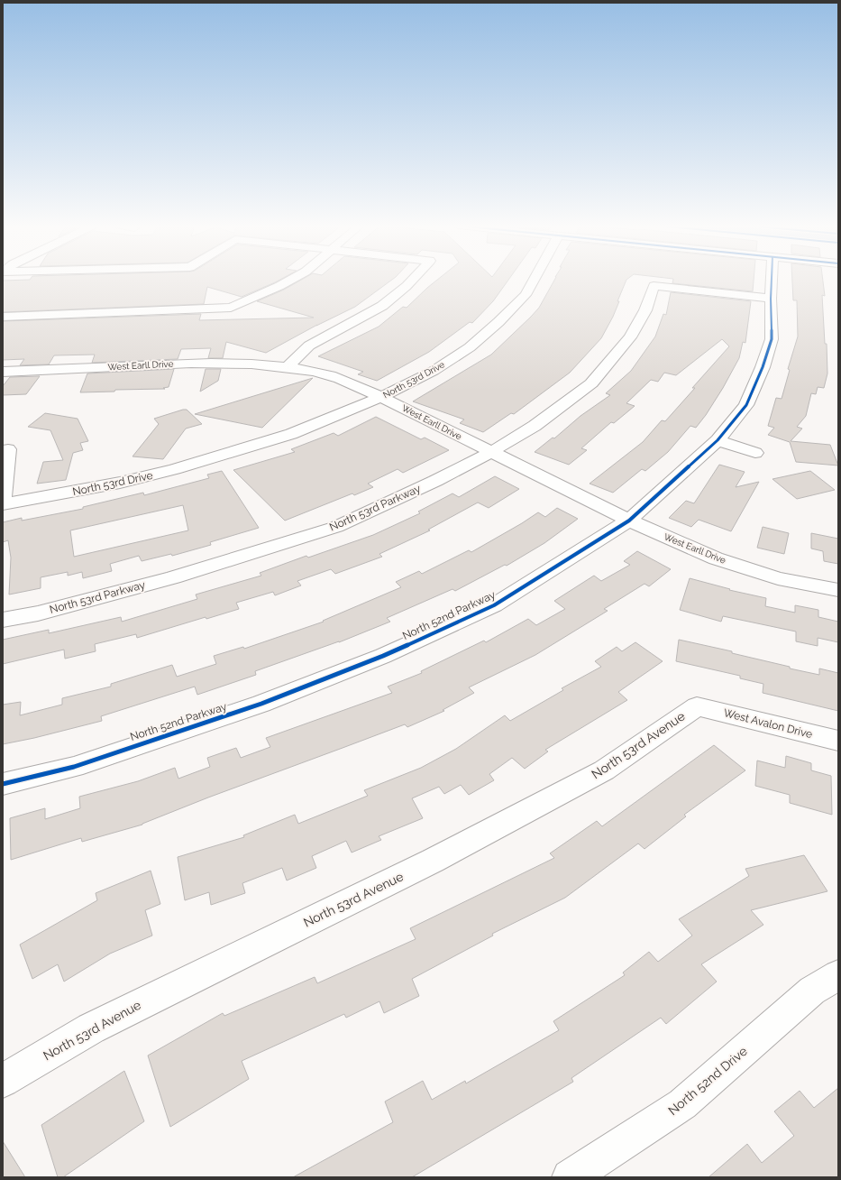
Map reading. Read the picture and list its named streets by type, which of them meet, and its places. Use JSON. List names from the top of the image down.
{
  "streets": {
    "street": [
      "West Earll Drive",
      "North 53rd Drive",
      "North 53rd Parkway",
      "North 52nd Parkway",
      "West Avalon Drive",
      "North 53rd Avenue",
      "North 52nd Drive"
    ]
  },
  "crossings": [
    ["West Earll Drive", "North 53rd Drive"],
    ["West Earll Drive", "North 53rd Parkway"],
    ["West Earll Drive", "North 52nd Parkway"],
    ["North 53rd Parkway", "North 52nd Parkway"],
    ["West Avalon Drive", "North 53rd Avenue"]
  ]
}
